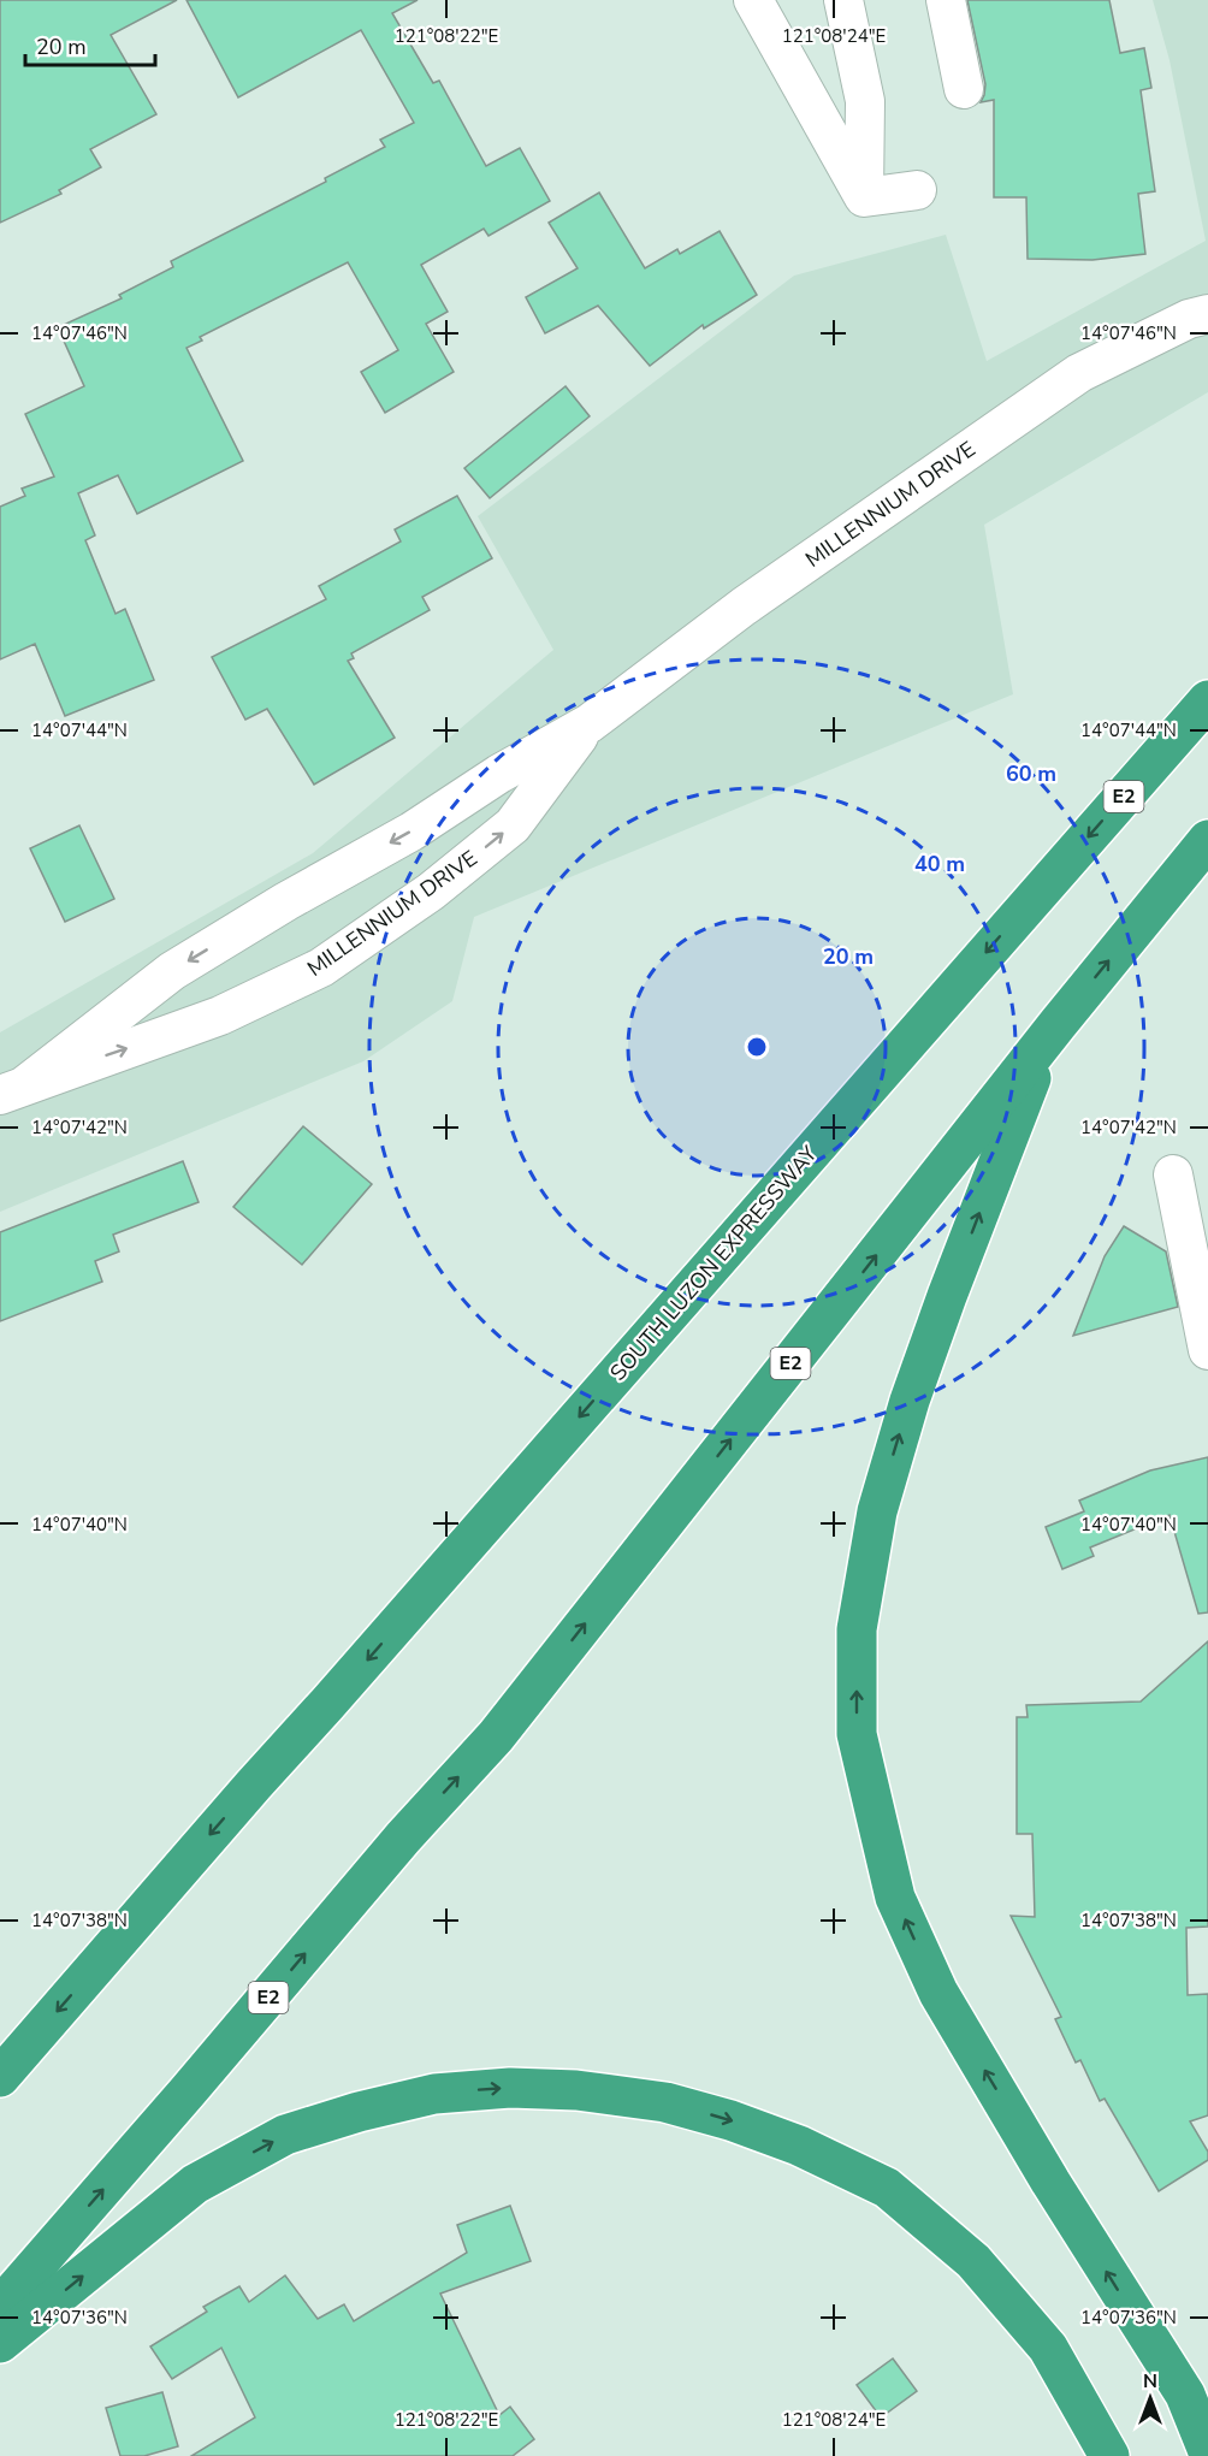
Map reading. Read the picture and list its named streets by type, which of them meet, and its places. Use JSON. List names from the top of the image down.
{
  "streets": {
    "highway": ["E2", "SOUTH LUZON EXPRESSWAY"],
    "street": ["MILLENNIUM DRIVE"]
  },
  "scale_bar": "20 m",
  "north": "top",
  "coordinates": [
    "121°08'22\"E",
    "121°08'24\"E",
    "14°07'46\"N",
    "14°07'44\"N",
    "14°07'42\"N",
    "14°07'40\"N",
    "14°07'38\"N",
    "14°07'36\"N"
  ],
  "rings": ["60 m", "40 m", "20 m"]
}
